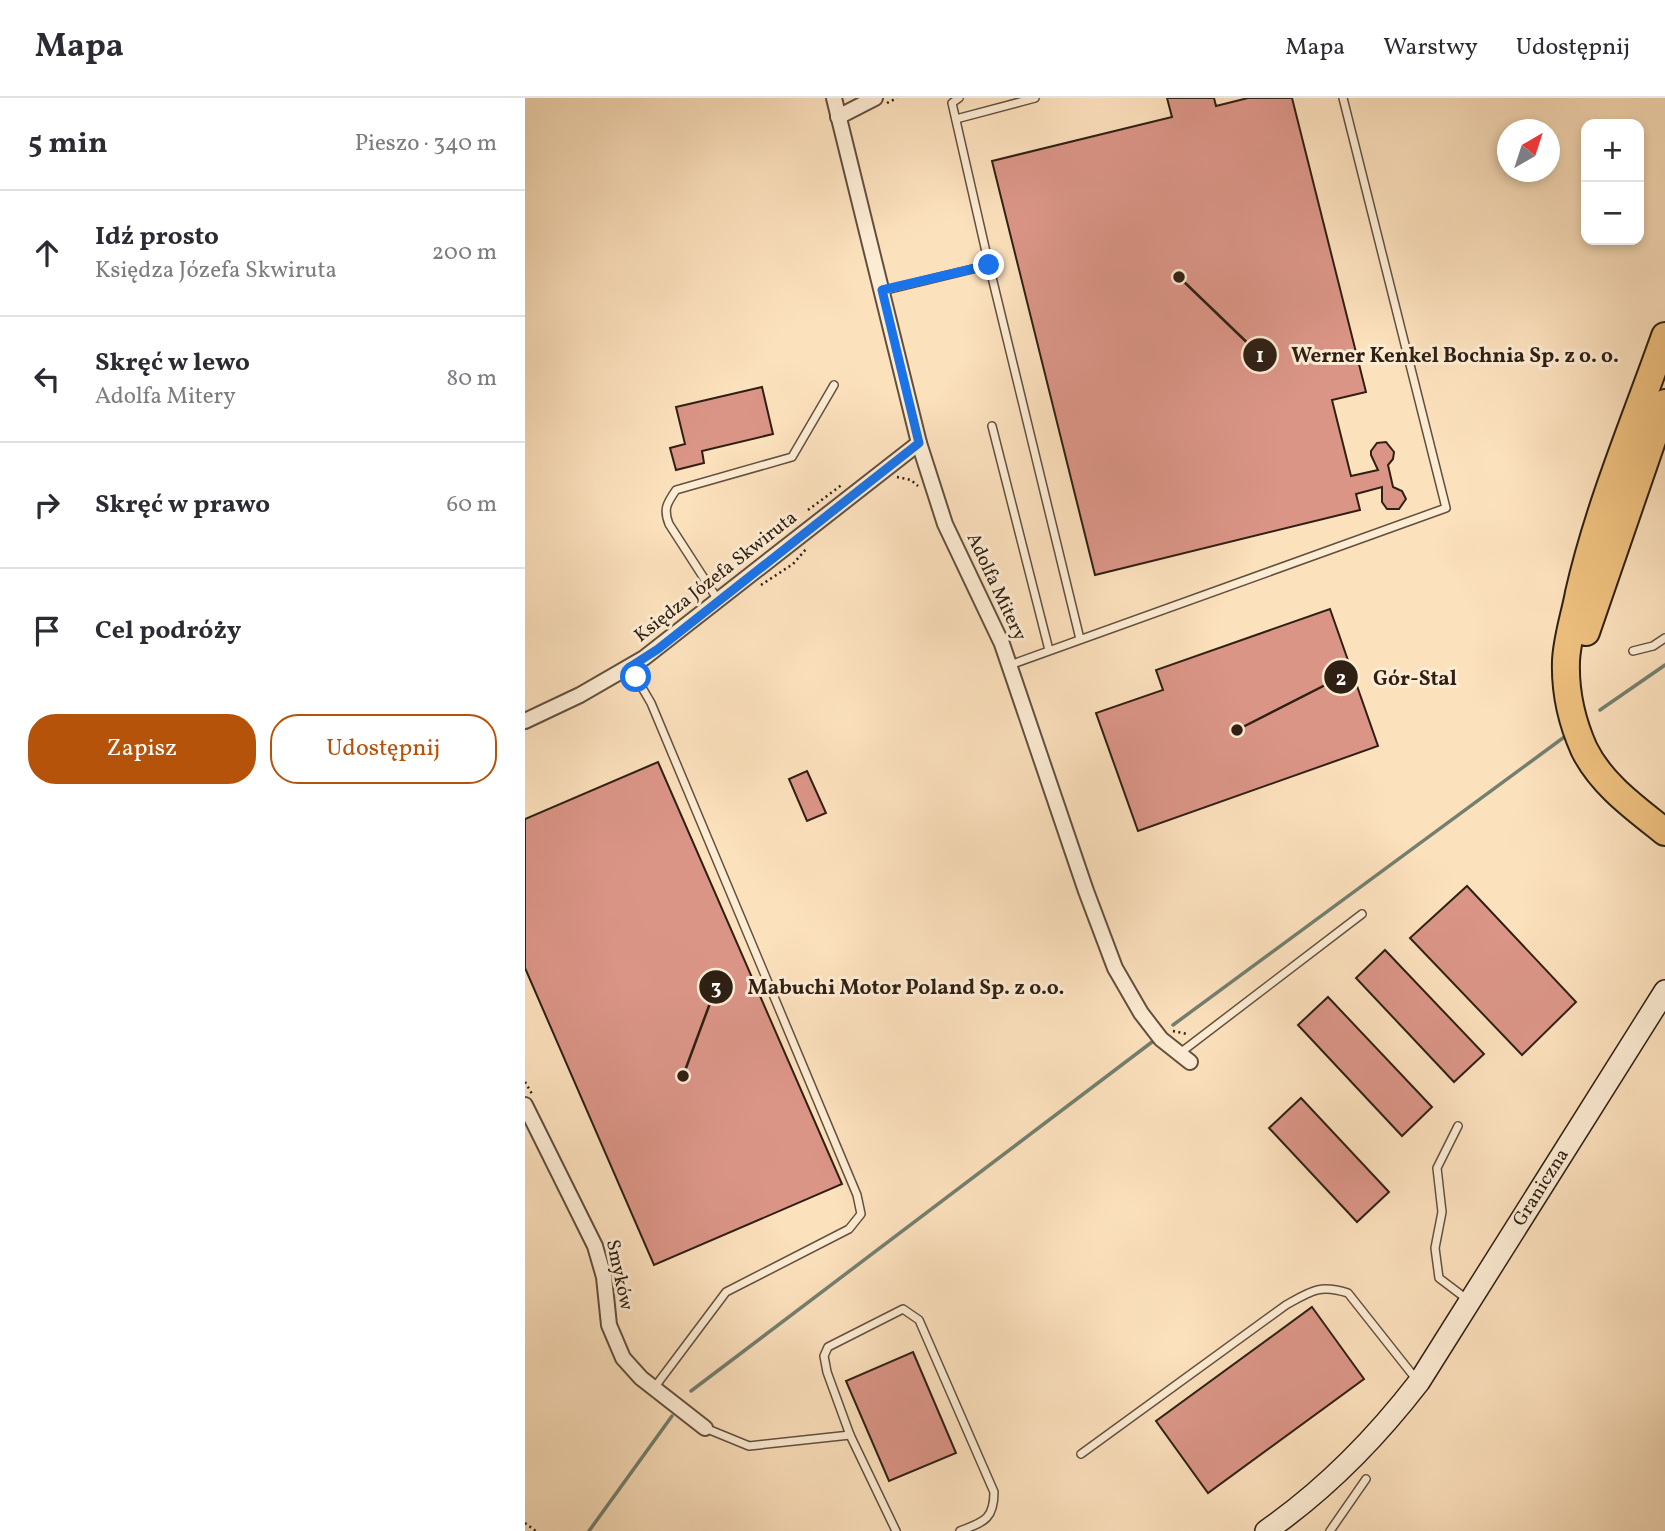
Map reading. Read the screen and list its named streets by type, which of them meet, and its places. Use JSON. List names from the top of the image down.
{
  "streets": {
    "main road": ["Graniczna"],
    "street": ["Księdza Józefa Skwiruta", "Adolfa Mitery", "Smyków"]
  },
  "crossings": [
    ["Księdza Józefa Skwiruta", "Adolfa Mitery"]
  ],
  "places": ["Werner Kenkel Bochnia Sp. z o. o.", "Gór-Stal", "Mabuchi Motor Poland Sp. z o.o."],
  "north": "top right",
  "page": {
    "header": "Mapa",
    "nav": ["Mapa", "Warstwy", "Udostępnij"],
    "heading": ["5 min", "Pieszo · 340 m"],
    "map_buttons": ["+", "−"],
    "list": [
      ["Idź prosto", "Księdza Józefa Skwiruta", "200 m"],
      ["Skręć w lewo", "Adolfa Mitery", "80 m"],
      ["Skręć w prawo", "60 m"],
      "Cel podróży"
    ],
    "buttons": ["Zapisz", "Udostępnij"]
  }
}
